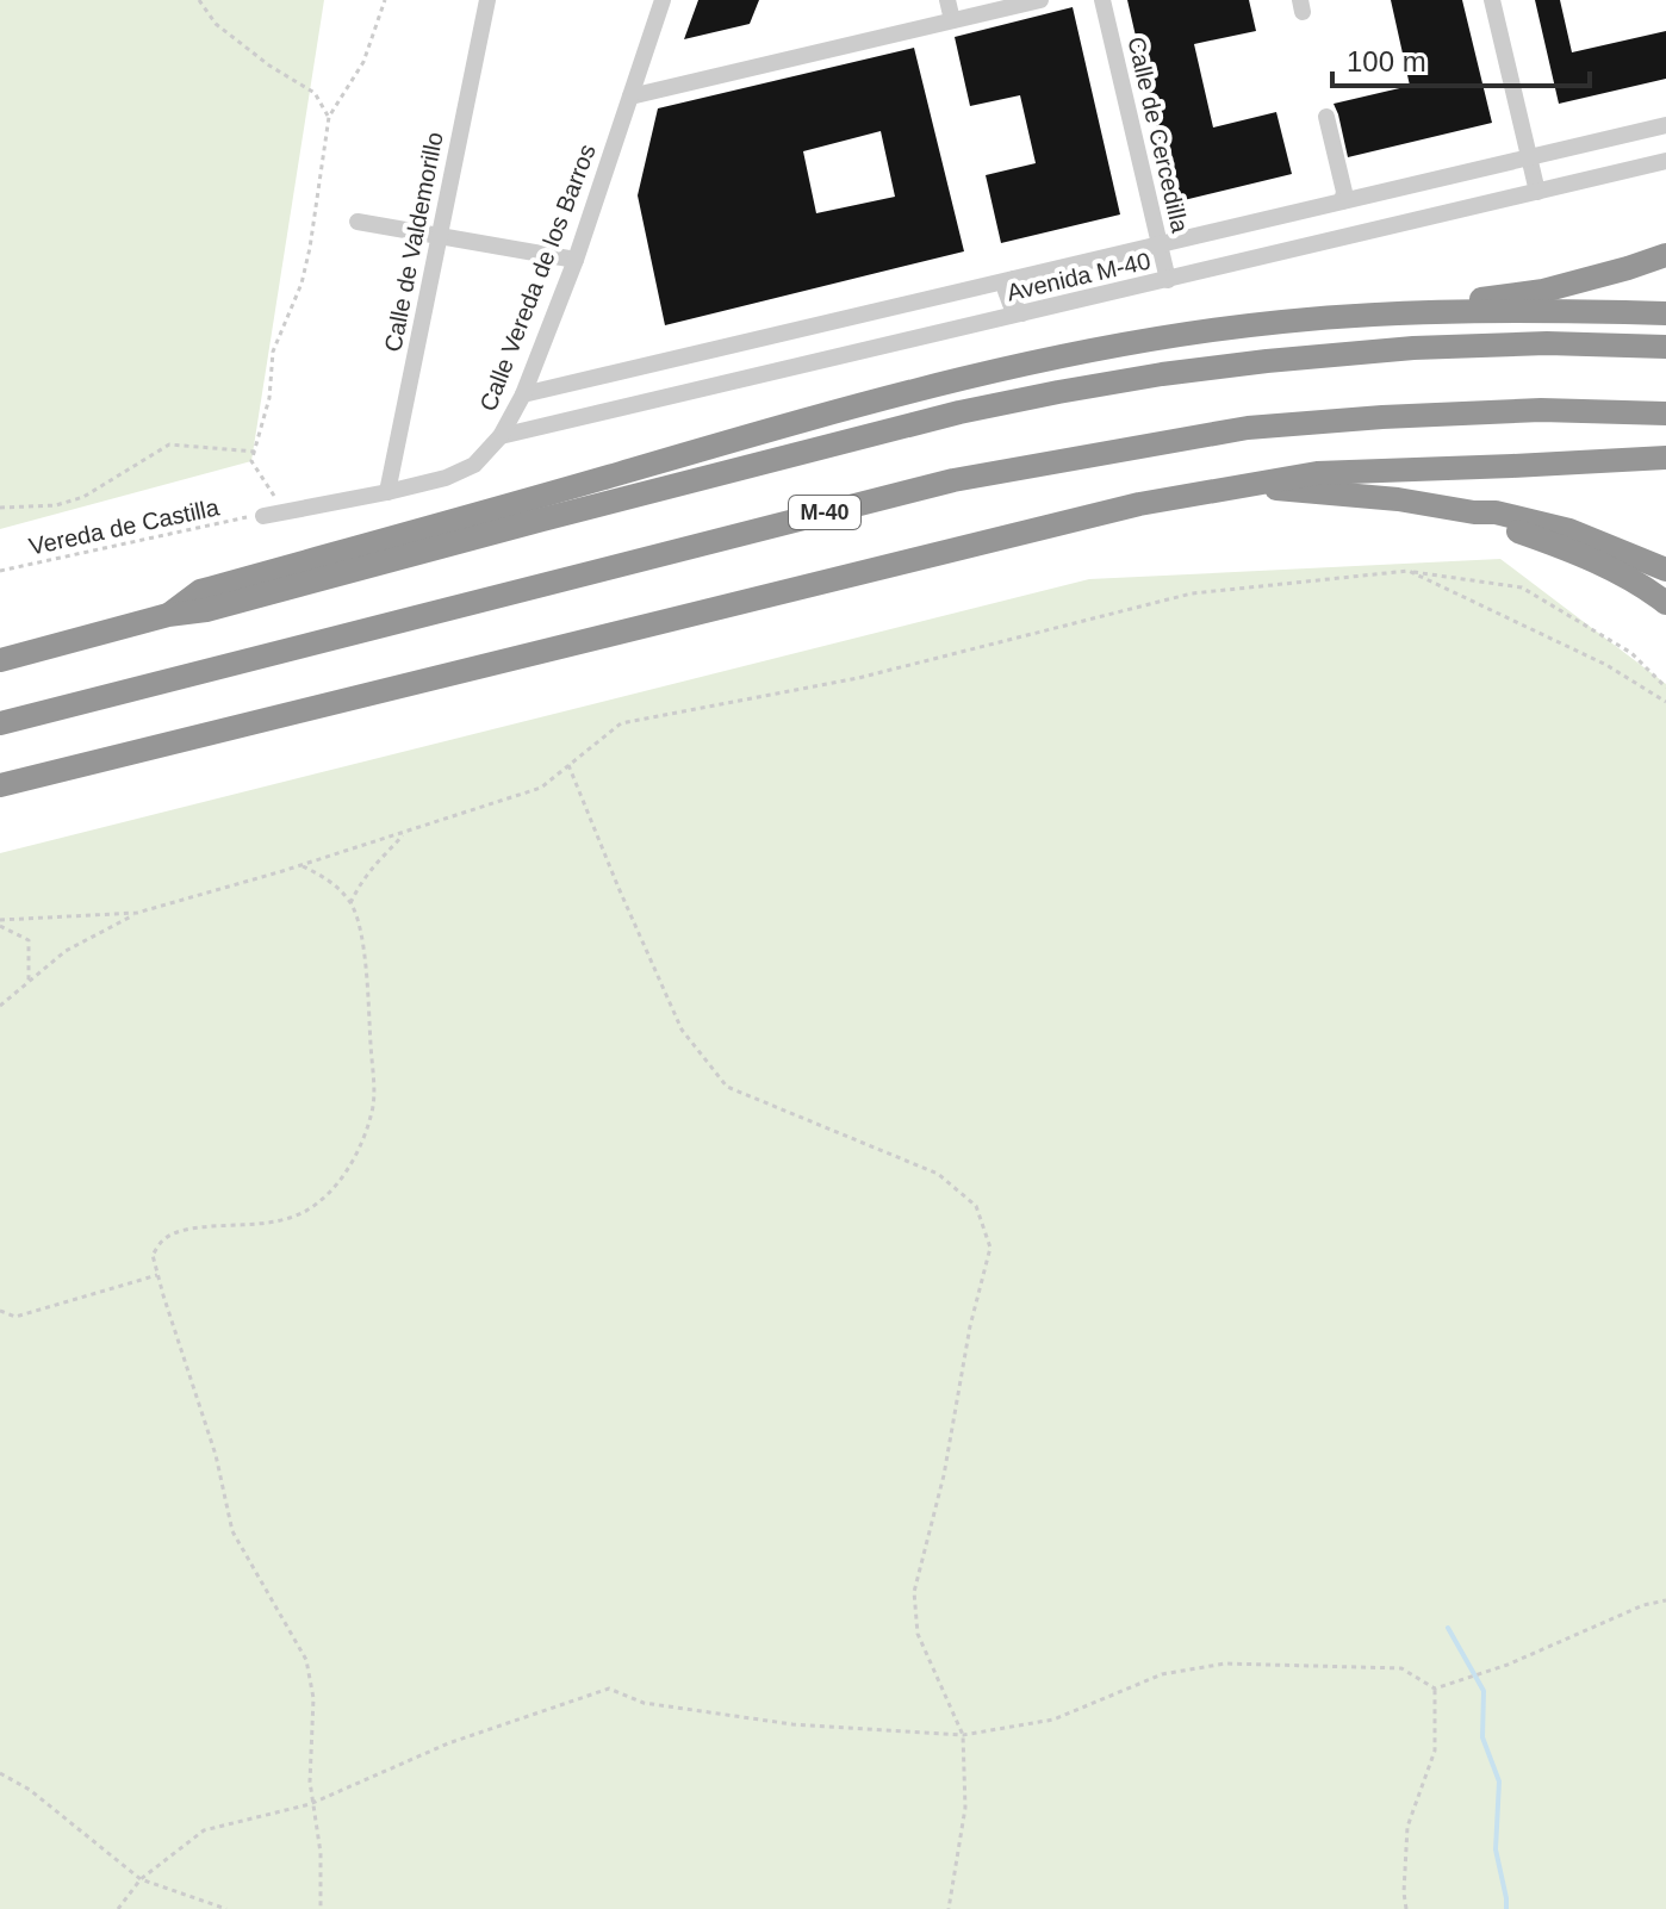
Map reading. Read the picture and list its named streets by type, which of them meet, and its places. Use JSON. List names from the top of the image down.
{
  "streets": {
    "highway": ["M-40"],
    "street": [
      "Calle de Cercedilla",
      "Calle de Valdemorillo",
      "Avenida M-40",
      "Calle Vereda de los Barros"
    ],
    "path": ["Vereda de Castilla"]
  },
  "crossings": [
    ["Calle de Cercedilla", "Avenida M-40"],
    ["Calle de Valdemorillo", "Calle Vereda de los Barros"],
    ["Avenida M-40", "Calle Vereda de los Barros"],
    ["Calle Vereda de los Barros", "Vereda de Castilla"]
  ],
  "scale_bar": "100 m"
}
